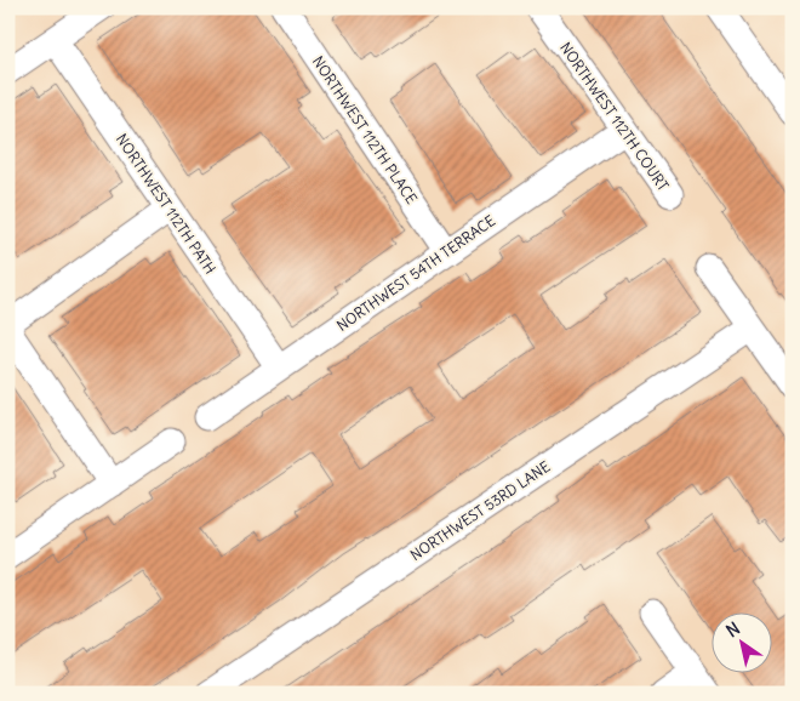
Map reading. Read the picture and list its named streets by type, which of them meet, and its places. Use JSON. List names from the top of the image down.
{
  "streets": {
    "street": [
      "NORTHWEST 112TH COURT",
      "NORTHWEST 112TH PLACE",
      "NORTHWEST 112TH PATH",
      "NORTHWEST 54TH TERRACE",
      "NORTHWEST 53RD LANE"
    ]
  },
  "crossings": [
    ["NORTHWEST 112TH COURT", "NORTHWEST 54TH TERRACE"],
    ["NORTHWEST 112TH PLACE", "NORTHWEST 54TH TERRACE"],
    ["NORTHWEST 112TH PATH", "NORTHWEST 54TH TERRACE"]
  ],
  "north": "top left"
}
